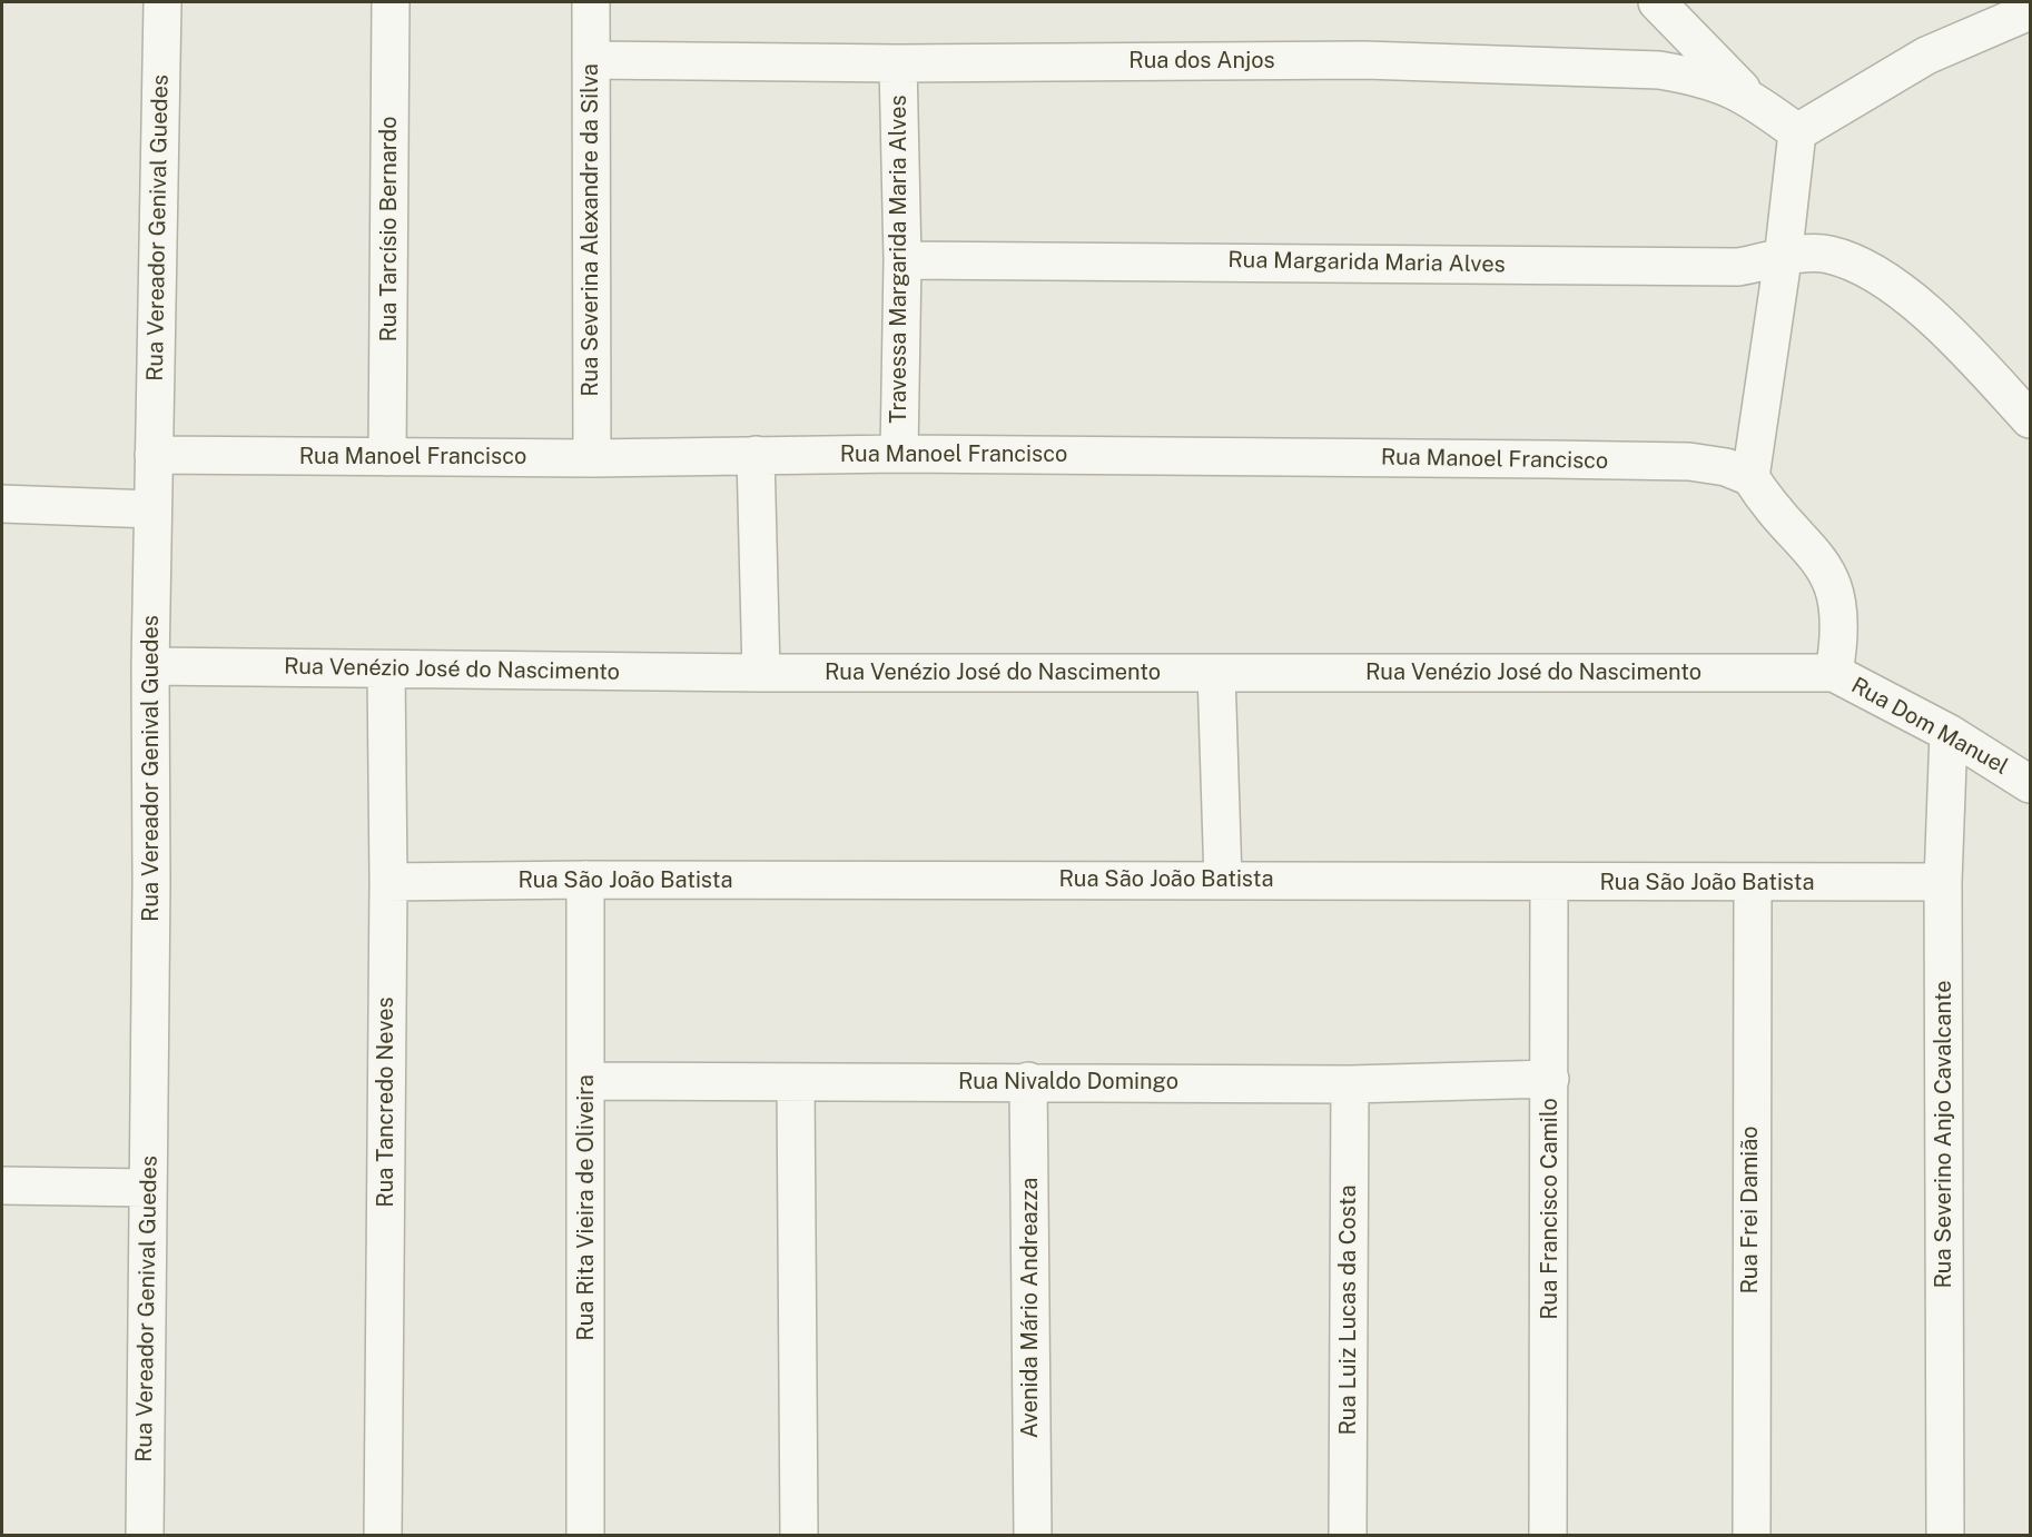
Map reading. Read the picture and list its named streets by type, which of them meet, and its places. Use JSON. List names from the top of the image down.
{
  "streets": {
    "street": [
      "Rua dos Anjos",
      "Rua Vereador Genival Guedes",
      "Rua Tarcísio Bernardo",
      "Rua Severina Alexandre da Silva",
      "Travessa Margarida Maria Alves",
      "Rua Margarida Maria Alves",
      "Rua Manoel Francisco",
      "Rua Venézio José do Nascimento",
      "Rua Dom Manuel",
      "Rua São João Batista",
      "Rua Nivaldo Domingo",
      "Rua Tancredo Neves",
      "Rua Severino Anjo Cavalcante",
      "Rua Rita Vieira de Oliveira",
      "Rua Francisco Camilo",
      "Rua Frei Damião",
      "Avenida Mário Andreazza",
      "Rua Luiz Lucas da Costa"
    ]
  },
  "crossings": [
    ["Rua dos Anjos", "Rua Severina Alexandre da Silva"],
    ["Rua dos Anjos", "Travessa Margarida Maria Alves"],
    ["Rua Vereador Genival Guedes", "Rua Manoel Francisco"],
    ["Rua Vereador Genival Guedes", "Rua Venézio José do Nascimento"],
    ["Rua Tarcísio Bernardo", "Rua Manoel Francisco"],
    ["Rua Severina Alexandre da Silva", "Rua Manoel Francisco"],
    ["Travessa Margarida Maria Alves", "Rua Margarida Maria Alves"],
    ["Travessa Margarida Maria Alves", "Rua Manoel Francisco"],
    ["Rua Manoel Francisco", "Rua Dom Manuel"],
    ["Rua Venézio José do Nascimento", "Rua Dom Manuel"],
    ["Rua Venézio José do Nascimento", "Rua Tancredo Neves"],
    ["Rua Dom Manuel", "Rua Severino Anjo Cavalcante"],
    ["Rua São João Batista", "Rua Tancredo Neves"],
    ["Rua São João Batista", "Rua Severino Anjo Cavalcante"],
    ["Rua São João Batista", "Rua Rita Vieira de Oliveira"],
    ["Rua São João Batista", "Rua Francisco Camilo"],
    ["Rua São João Batista", "Rua Frei Damião"],
    ["Rua Nivaldo Domingo", "Rua Rita Vieira de Oliveira"],
    ["Rua Nivaldo Domingo", "Rua Francisco Camilo"],
    ["Rua Nivaldo Domingo", "Avenida Mário Andreazza"],
    ["Rua Nivaldo Domingo", "Rua Luiz Lucas da Costa"]
  ]
}
